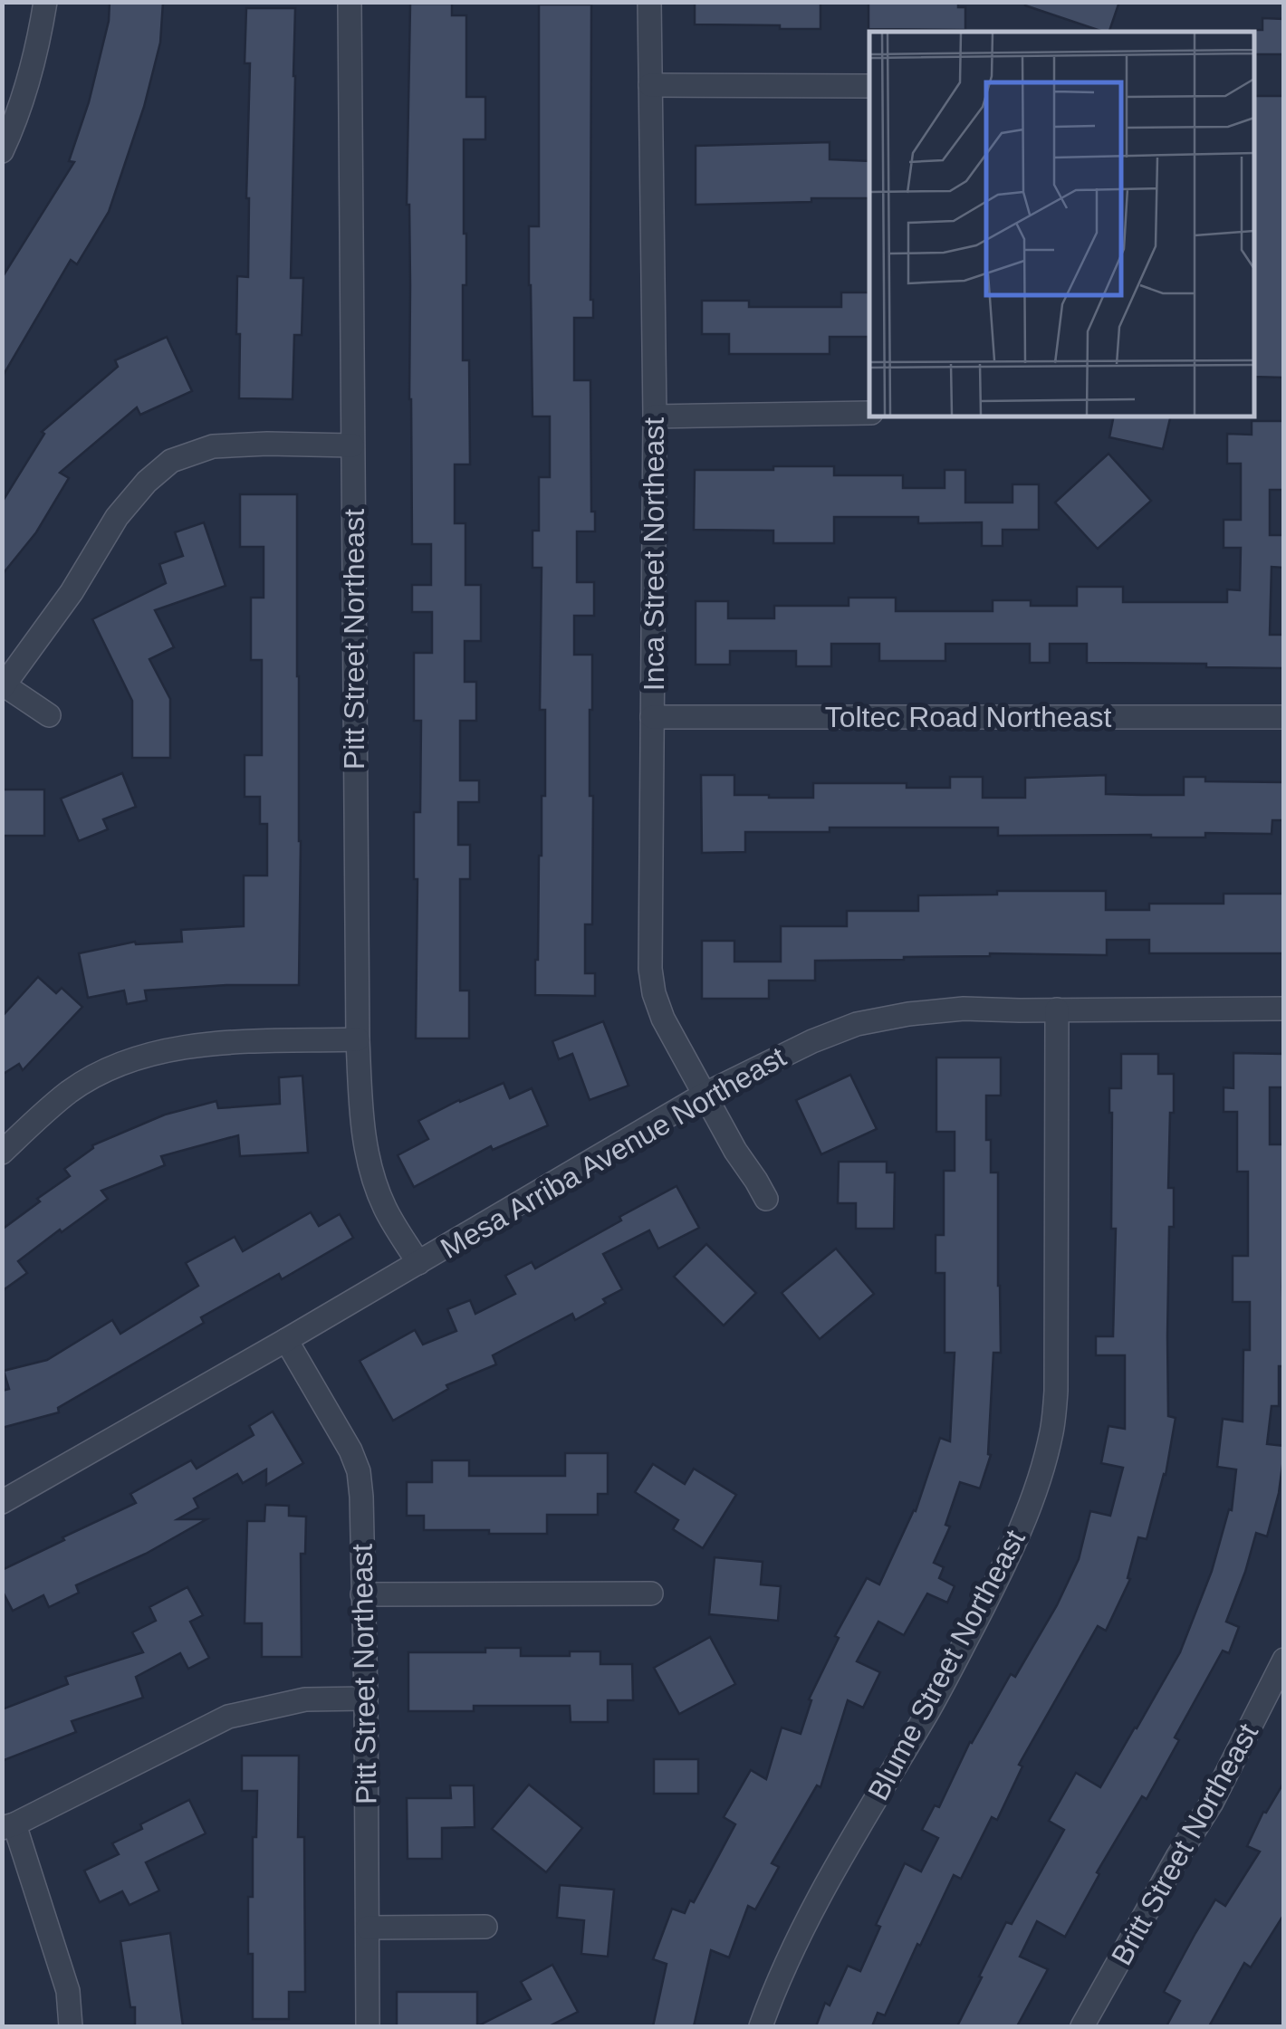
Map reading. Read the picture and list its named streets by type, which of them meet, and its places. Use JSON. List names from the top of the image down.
{
  "streets": {
    "street": [
      "Inca Street Northeast",
      "Pitt Street Northeast",
      "Toltec Road Northeast",
      "Mesa Arriba Avenue Northeast",
      "Blume Street Northeast",
      "Britt Street Northeast"
    ]
  },
  "crossings": [
    ["Inca Street Northeast", "Toltec Road Northeast"],
    ["Inca Street Northeast", "Mesa Arriba Avenue Northeast"],
    ["Pitt Street Northeast", "Mesa Arriba Avenue Northeast"],
    ["Mesa Arriba Avenue Northeast", "Blume Street Northeast"]
  ]
}
